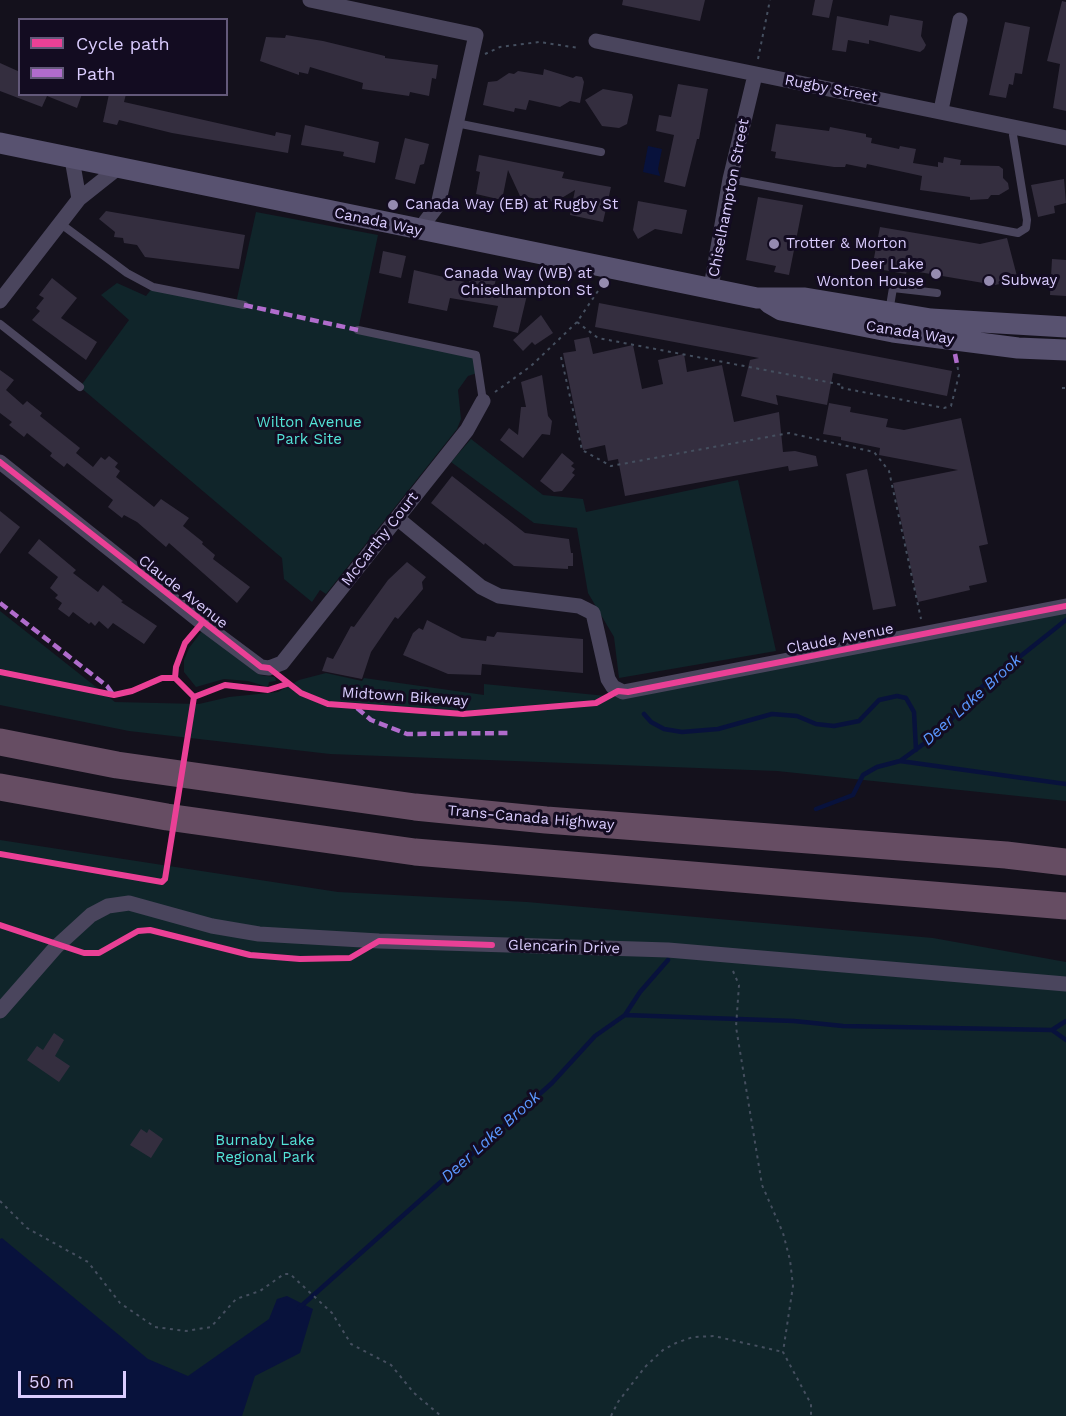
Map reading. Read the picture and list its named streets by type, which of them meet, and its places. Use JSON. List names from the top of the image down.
{
  "streets": {
    "highway": ["Trans-Canada Highway"],
    "main road": ["Canada Way"],
    "street": [
      "Rugby Street",
      "Chiselhampton Street",
      "McCarthy Court",
      "Claude Avenue",
      "Glencarin Drive"
    ],
    "cycle path": ["Midtown Bikeway"]
  },
  "crossings": [
    ["Rugby Street", "Chiselhampton Street"],
    ["Chiselhampton Street", "Canada Way"],
    ["McCarthy Court", "Claude Avenue"]
  ],
  "water": ["Deer Lake Brook"],
  "parks": ["Wilton Avenue Park Site", "Burnaby Lake Regional Park"],
  "places": [
    "Canada Way (EB) at Rugby St",
    "Trotter & Morton",
    "Deer Lake Wonton House",
    "Subway",
    "Canada Way (WB) at Chiselhampton St"
  ],
  "legend": ["Cycle path", "Path"],
  "scale_bar": "50 m"
}
